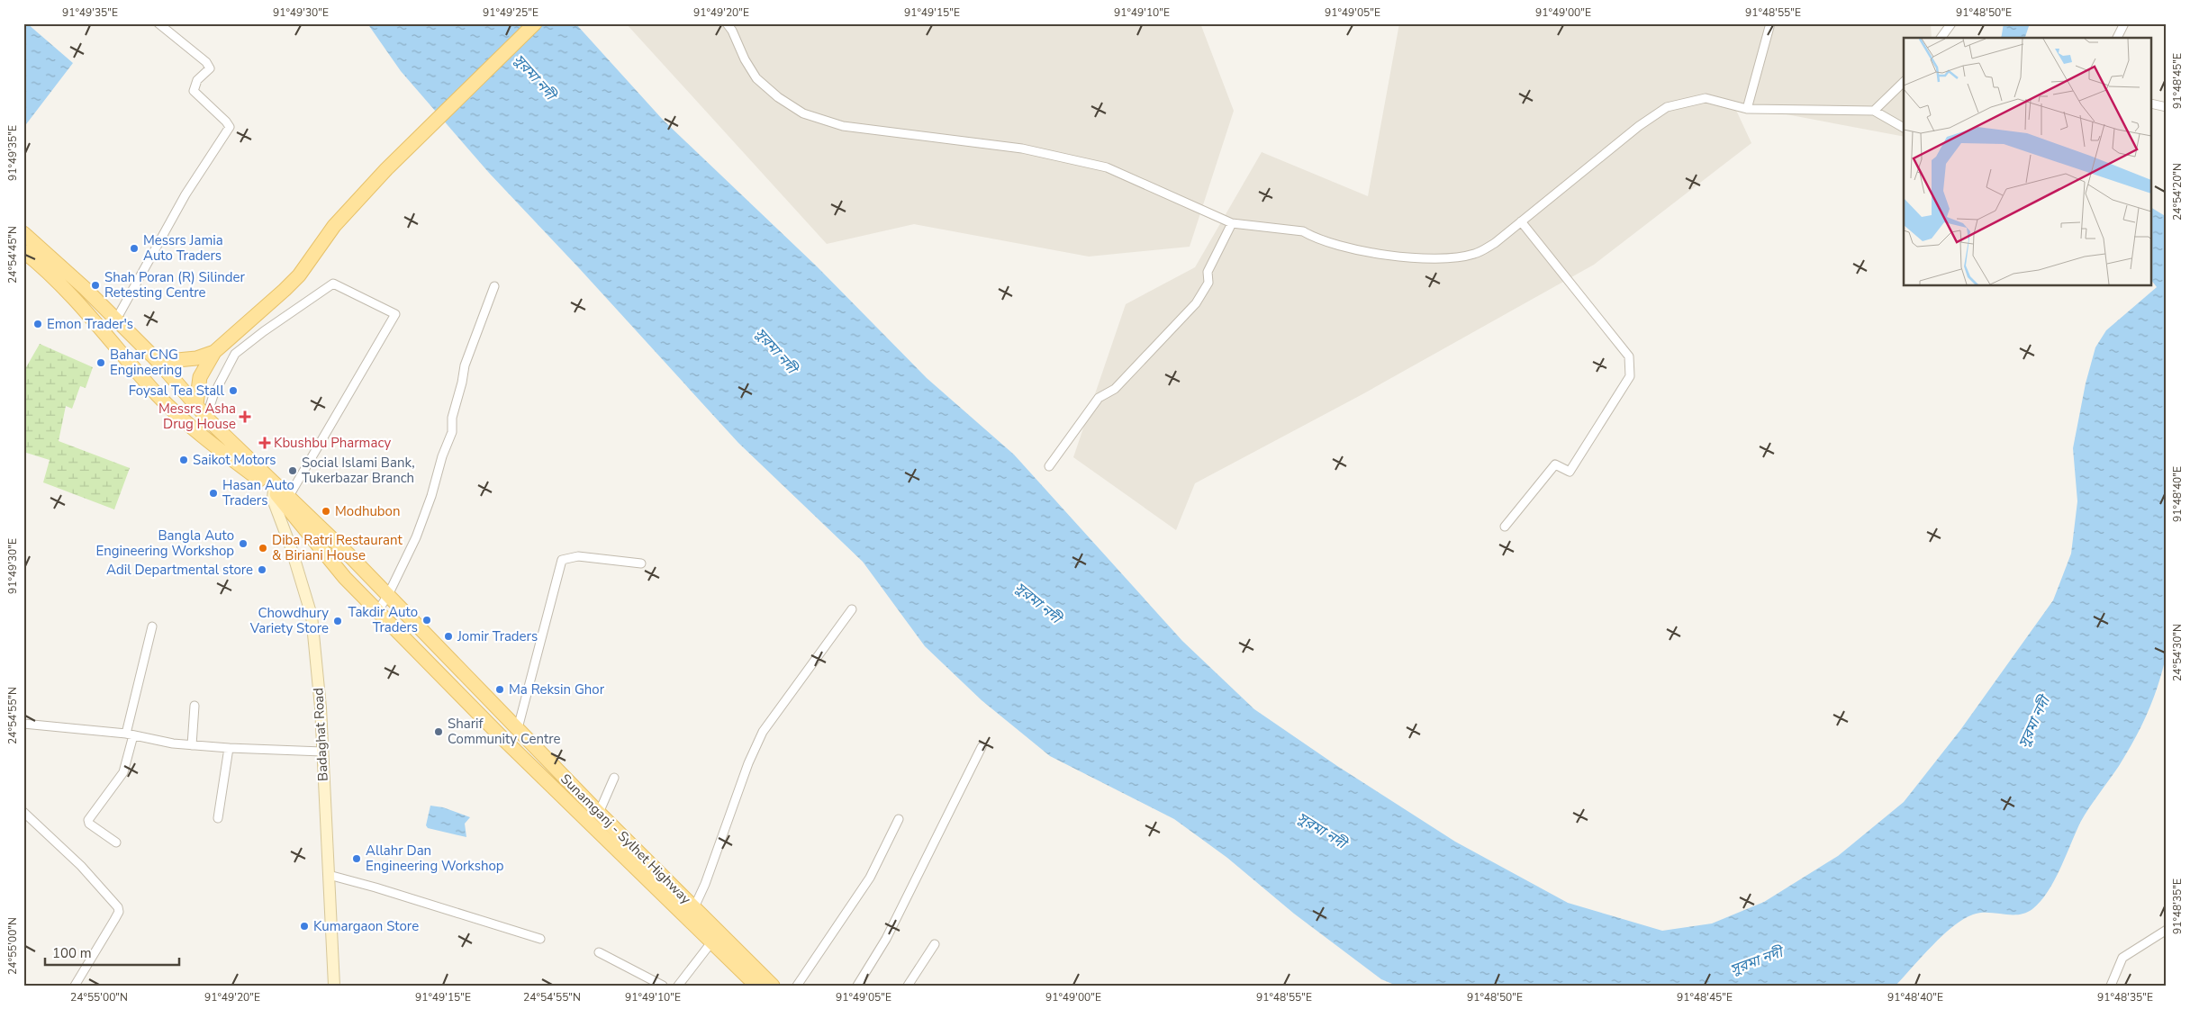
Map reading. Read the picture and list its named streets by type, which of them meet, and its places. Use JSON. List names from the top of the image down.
{
  "streets": {
    "main road": ["Badaghat Road", "Sunamganj - Sylhet Highway"]
  },
  "crossings": [
    ["Badaghat Road", "Sunamganj - Sylhet Highway"]
  ],
  "water": ["সুরমা নদী"],
  "places": {
    "other": [
      "Messrs Jamia Auto Traders",
      "Shah Poran (R) Silinder Retesting Centre",
      "Emon Trader's",
      "Bahar CNG Engineering",
      "Foysal Tea Stall",
      "Saikot Motors",
      "Social Islami Bank, Tukerbazar Branch",
      "Hasan Auto Traders",
      "Modhubon",
      "Bangla Auto Engineering Workshop",
      "Diba Ratri Restaurant & Biriani House",
      "Adil Departmental store",
      "Takdir Auto Traders",
      "Chowdhury Variety Store",
      "Jomir Traders",
      "Ma Reksin Ghor",
      "Sharif Community Centre",
      "Allahr Dan Engineering Workshop",
      "Kumargaon Store"
    ],
    "health": ["Messrs Asha Drug House", "Kbushbu Pharmacy"]
  },
  "scale_bar": "100 m",
  "coordinates": [
    "91°49'35\"E",
    "91°49'30\"E",
    "91°49'25\"E",
    "91°49'20\"E",
    "91°49'15\"E",
    "91°49'10\"E",
    "91°49'05\"E",
    "91°49'00\"E",
    "91°48'55\"E",
    "91°48'50\"E",
    "91°48'45\"E",
    "24°54'20\"N",
    "24°54'45\"N",
    "91°48'40\"E",
    "24°54'30\"N",
    "24°54'55\"N",
    "91°48'35\"E",
    "24°55'00\"N"
  ]
}
